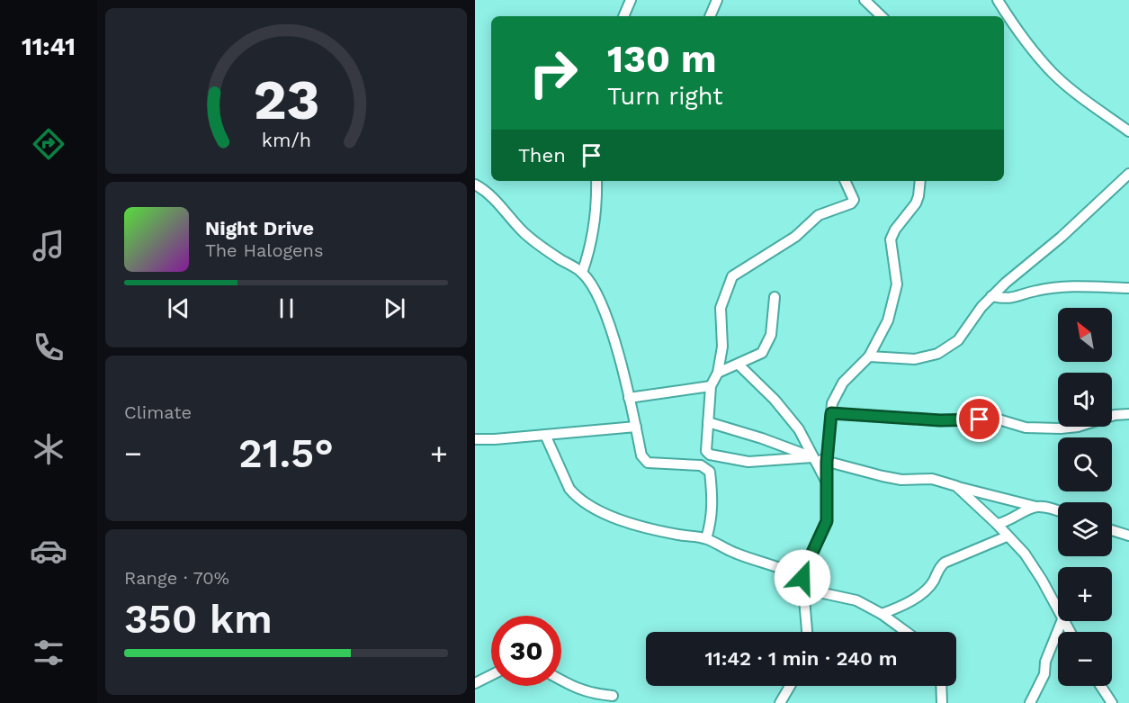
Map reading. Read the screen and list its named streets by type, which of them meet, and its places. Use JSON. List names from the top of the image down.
{
  "north": "top left",
  "page": {
    "tabs": "11:41",
    "turn": ["130 m", "Turn right"],
    "then": "Then",
    "song": ["Night Drive", "The Halogens"],
    "map_buttons": ["+", "−"],
    "tile": [
      "Climate",
      ["Range · 70%", "350 km"]
    ],
    "heat": ["−", "21.5°", "+"],
    "limit": "30",
    "trip": "11:42 · 1 min · 240 m",
    "gauge": ["23", "km/h"]
  }
}
